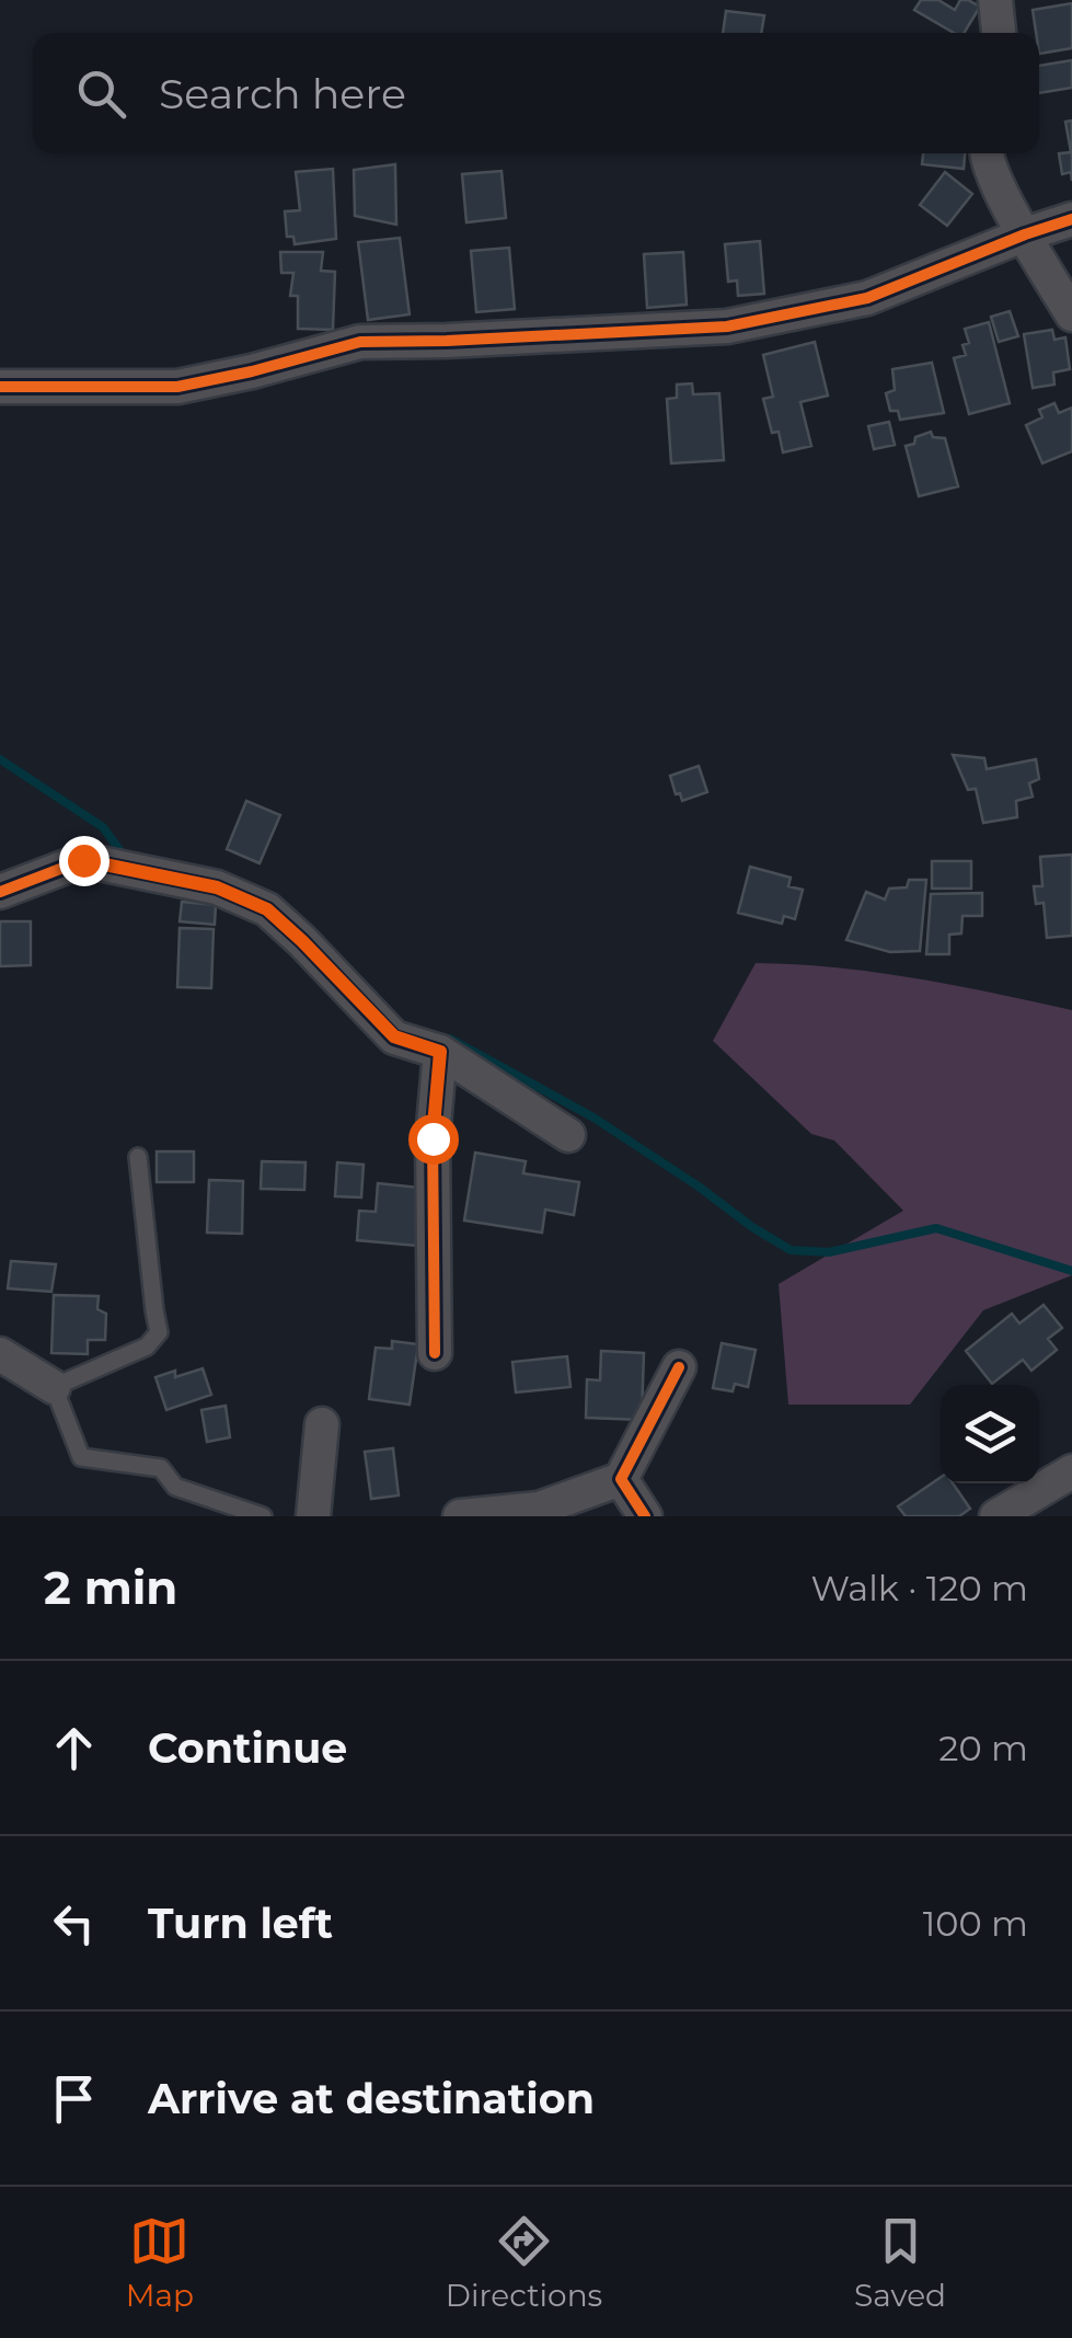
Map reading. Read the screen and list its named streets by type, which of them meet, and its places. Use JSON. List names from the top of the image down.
{
  "page": {
    "search": "Search here",
    "heading": ["2 min", "Walk · 120 m"],
    "list": [
      ["Continue", "20 m"],
      ["Turn left", "100 m"],
      "Arrive at destination"
    ],
    "nav": ["Map", "Directions", "Saved"]
  }
}
